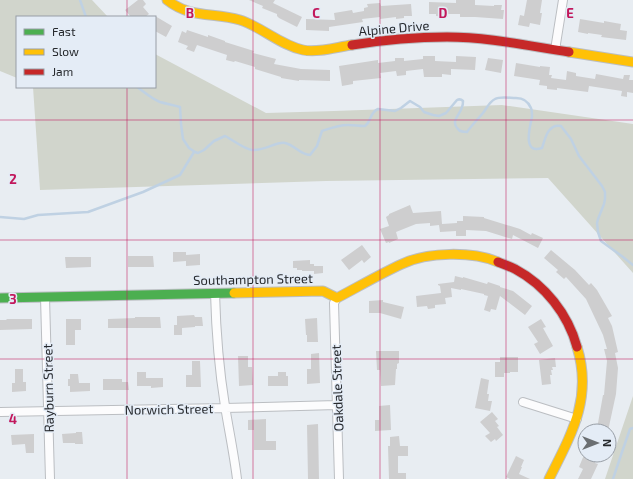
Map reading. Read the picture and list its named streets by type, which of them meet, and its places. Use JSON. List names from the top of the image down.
{
  "streets": {
    "street": [
      "Alpine Drive",
      "Southampton Street",
      "Rayburn Street",
      "Oakdale Street",
      "Norwich Street"
    ]
  },
  "crossings": [
    ["Southampton Street", "Rayburn Street"],
    ["Southampton Street", "Oakdale Street"],
    ["Rayburn Street", "Norwich Street"],
    ["Oakdale Street", "Norwich Street"]
  ],
  "legend": ["Fast", "Slow", "Jam"],
  "north": "right",
  "grid": {
    "columns": [
      "B",
      "C",
      "D",
      "E"
    ],
    "rows": ["2", "3", "4"]
  }
}
